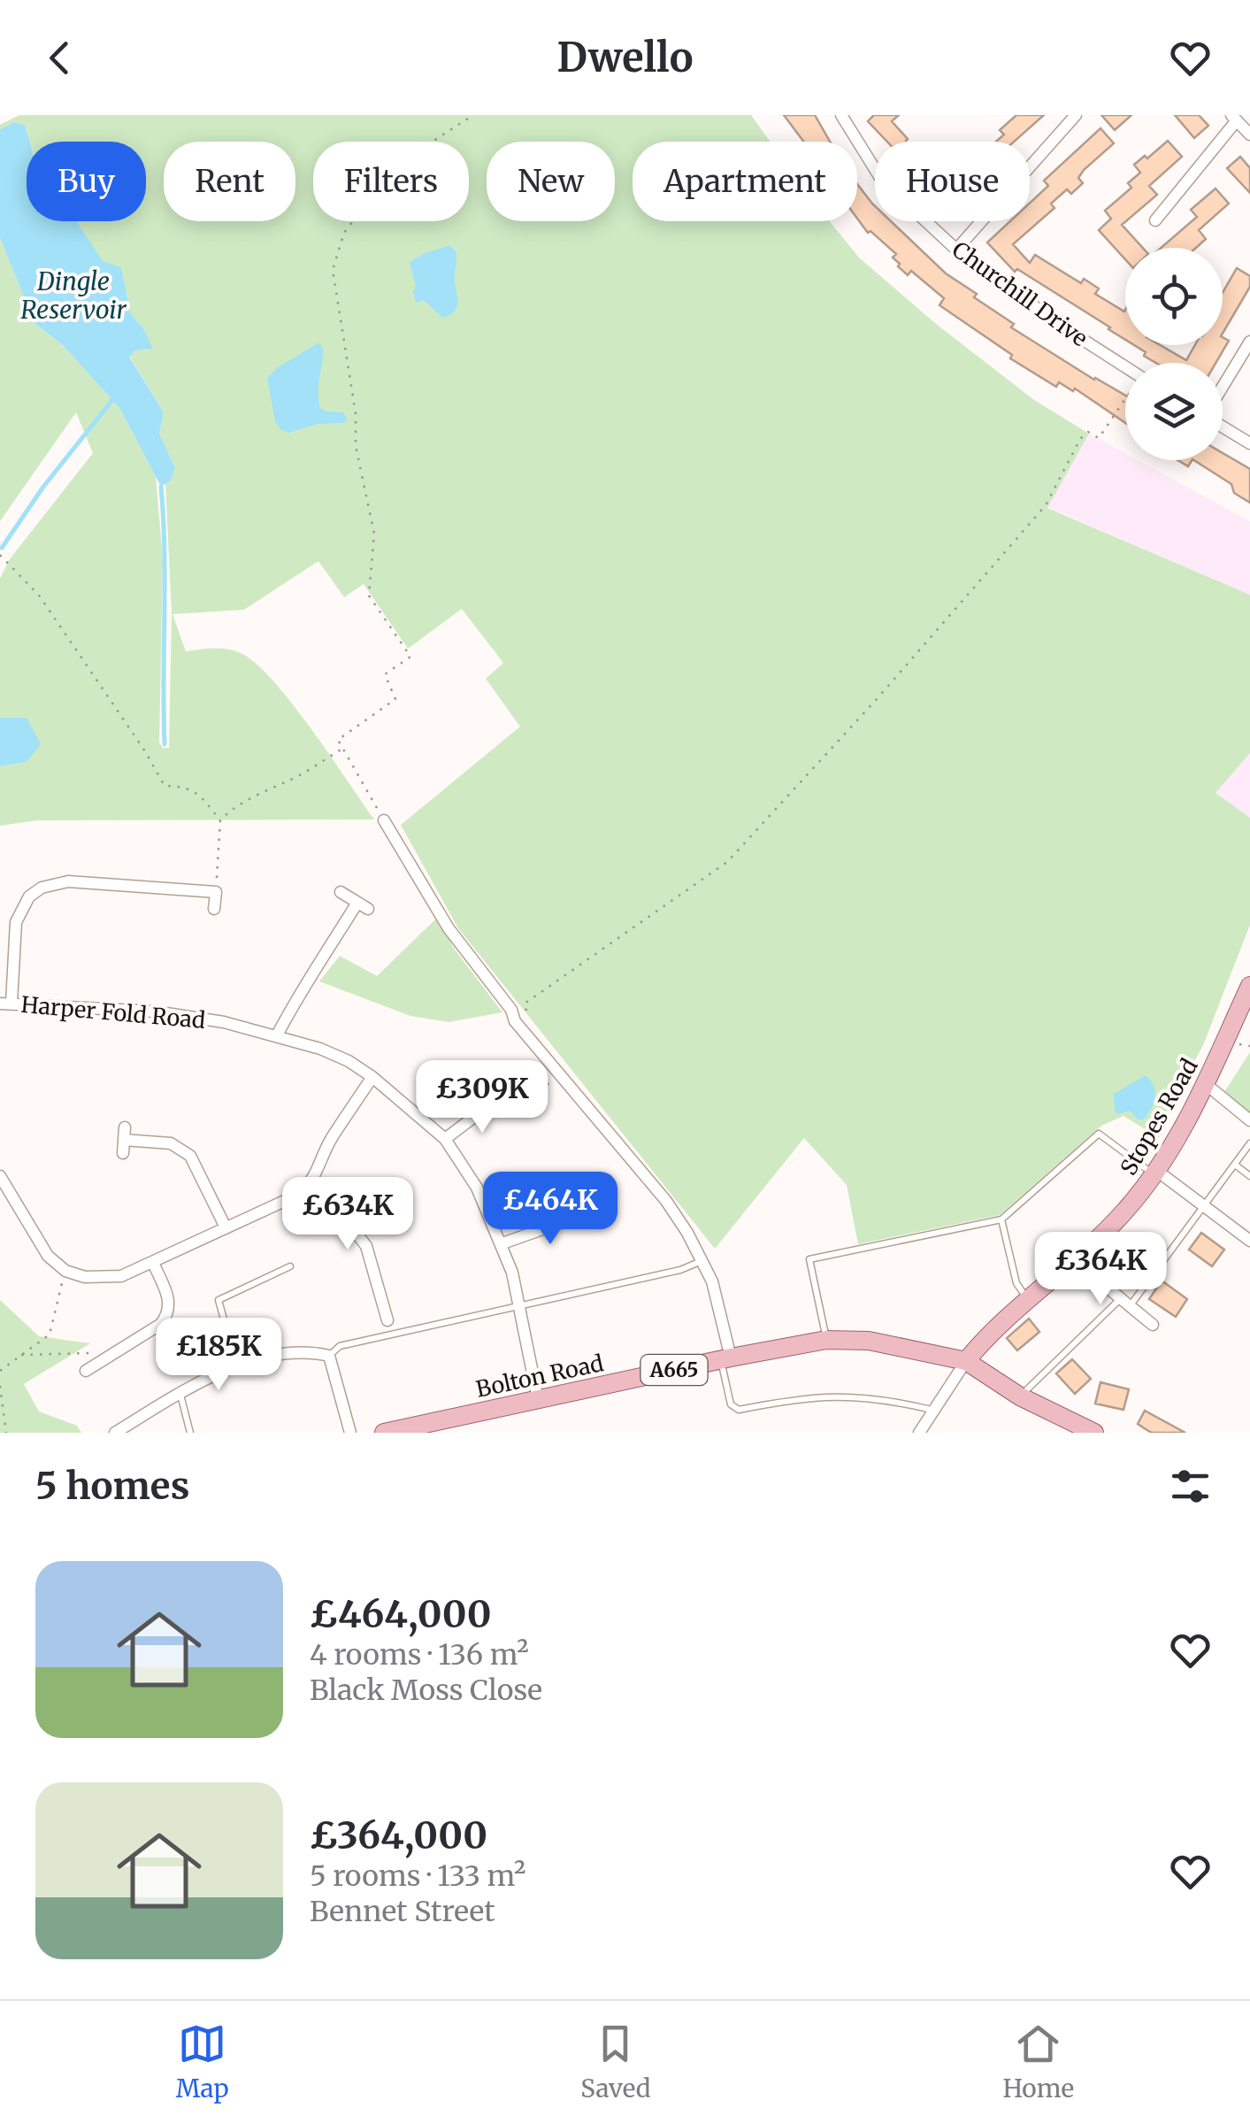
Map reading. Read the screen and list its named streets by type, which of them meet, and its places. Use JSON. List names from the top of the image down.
{
  "streets": {
    "main road": ["Stopes Road", "A665", "Bolton Road"],
    "street": ["Churchill Drive", "Harper Fold Road"]
  },
  "crossings": [
    ["Harper Fold Road", "Bolton Road"],
    ["Stopes Road", "A665"],
    ["Stopes Road", "Bolton Road"],
    ["A665", "Bolton Road"]
  ],
  "water": ["Dingle Reservoir"],
  "page": {
    "header": "Dwello",
    "chip": [
      "Buy",
      "Rent",
      "Filters",
      "New",
      "Apartment",
      "House"
    ],
    "price": [
      "£309K",
      "£464K",
      "£634K",
      "£364K",
      "£185K"
    ],
    "heading": "5 homes",
    "list": [
      {
        "name": "£464,000",
        "note": "4 rooms · 136 m² · Black Moss Close"
      },
      {
        "name": "£364,000",
        "note": "5 rooms · 133 m² · Bennet Street"
      }
    ],
    "tabs": ["Map", "Saved", "Home"]
  }
}
